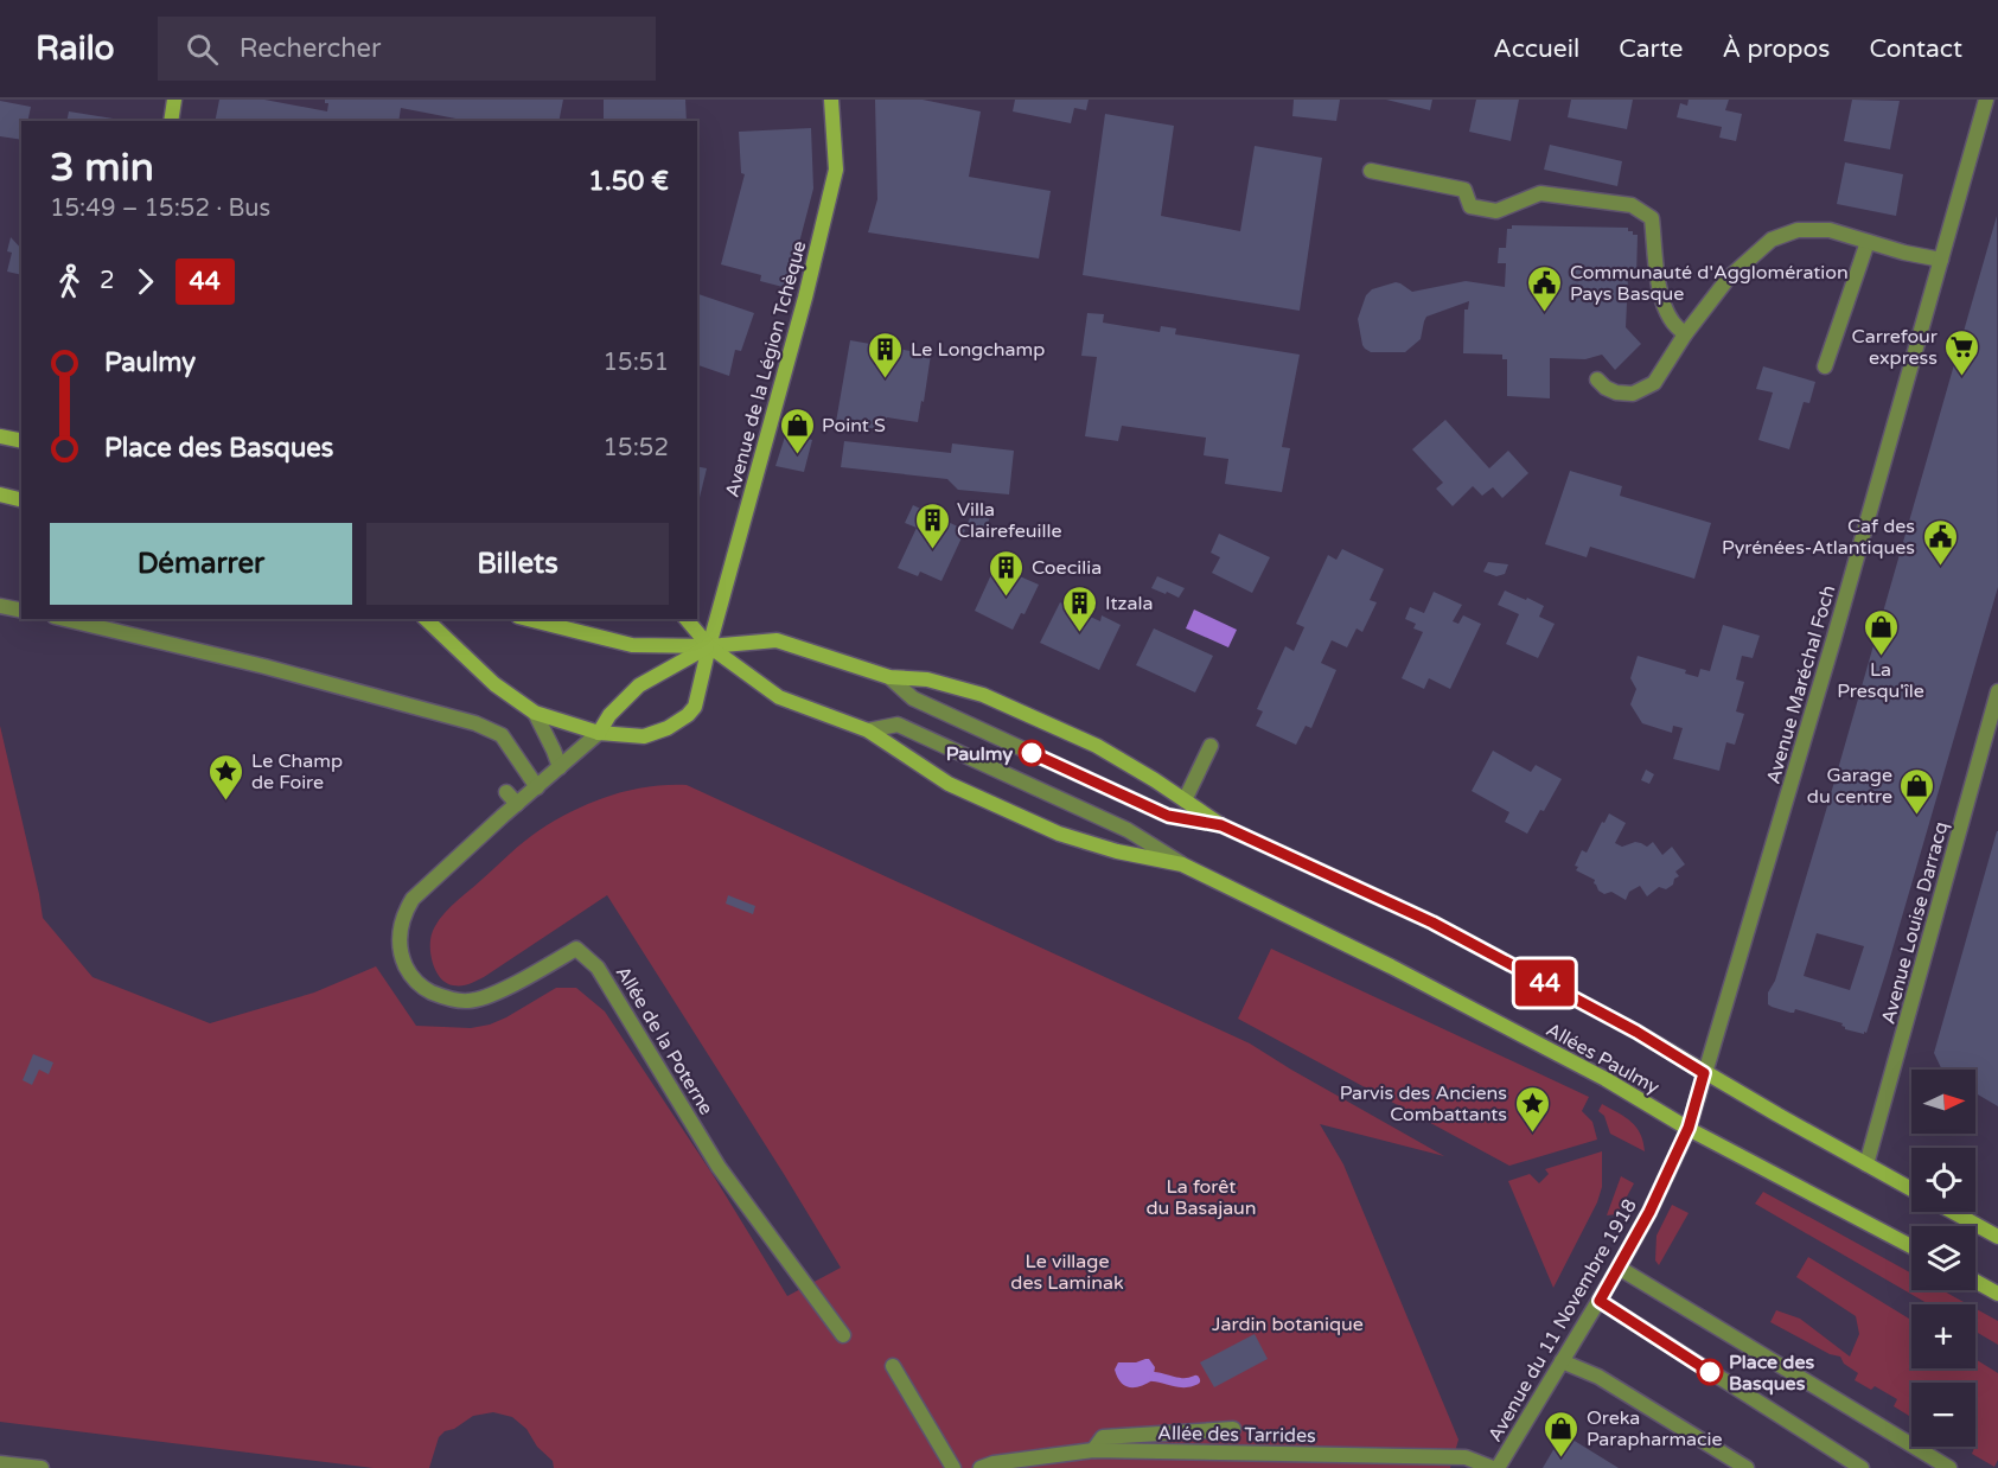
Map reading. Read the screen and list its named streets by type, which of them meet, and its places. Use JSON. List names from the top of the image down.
{
  "streets": {
    "main road": ["Avenue de la Légion Tchèque", "Allée de la Poterne", "Allées Paulmy"],
    "street": [
      "Avenue Maréchal Foch",
      "Avenue Louise Darracq",
      "Avenue du 11 Novembre 1918",
      "Allée des Tarrides"
    ]
  },
  "crossings": [
    ["Avenue de la Légion Tchèque", "Allée de la Poterne"],
    ["Avenue de la Légion Tchèque", "Allées Paulmy"],
    ["Avenue Maréchal Foch", "Avenue du 11 Novembre 1918"],
    ["Allée de la Poterne", "Allées Paulmy"],
    ["Allées Paulmy", "Avenue du 11 Novembre 1918"],
    ["Avenue du 11 Novembre 1918", "Allée des Tarrides"]
  ],
  "parks": ["La forêt du Basajaun", "Le village des Laminak", "Jardin botanique"],
  "places": {
    "public building": ["Communauté d'Agglomération Pays Basque", "Caf des Pyrénées-Atlantiques"],
    "supermarket": ["Carrefour express"],
    "building": [
      "Le Longchamp",
      "Villa Clairefeuille",
      "Coecilia",
      "Itzala"
    ],
    "shop": [
      "Point S",
      "La Presqu'île",
      "Garage du centre",
      "Oreka Parapharmacie"
    ],
    "other": ["Paulmy", "Place des Basques"],
    "place": ["Le Champ de Foire", "Parvis des Anciens Combattants"]
  },
  "lines": ["bus line 44"],
  "north": "right",
  "page": {
    "header": "Railo",
    "search": "Rechercher",
    "nav": [
      "Accueil",
      "Carte",
      "À propos",
      "Contact"
    ],
    "on_map": "44",
    "heading": ["3 min", "15:49 – 15:52 · Bus", "1.50 €"],
    "legs": ["2", "44"],
    "list": [
      {
        "name": "Paulmy",
        "value": "15:51"
      },
      {
        "name": "Place des Basques",
        "value": "15:52"
      }
    ],
    "buttons": ["Démarrer", "Billets"],
    "map_buttons": ["+", "−"]
  }
}
